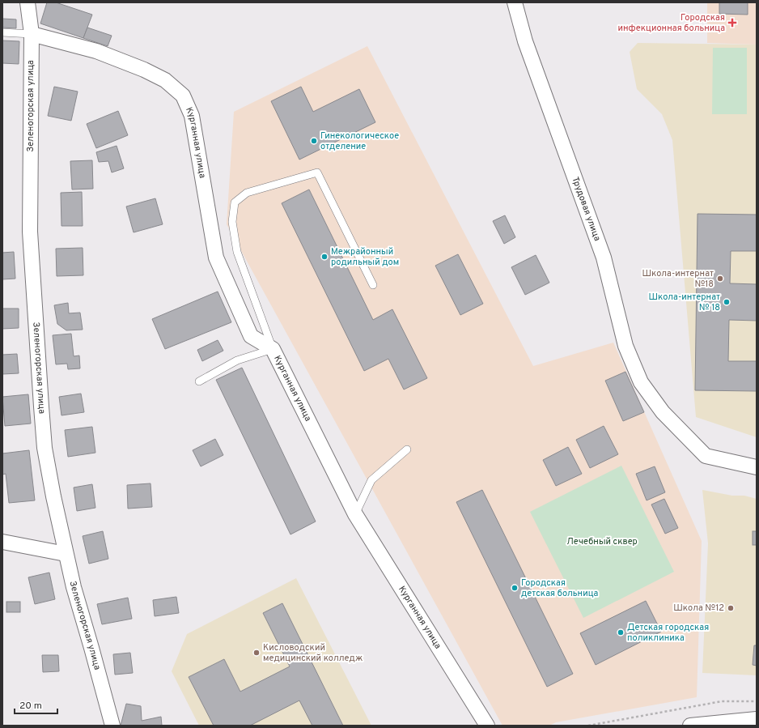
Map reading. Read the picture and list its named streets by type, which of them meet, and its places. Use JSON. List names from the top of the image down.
{
  "streets": {
    "street": ["Зеленогорская улица", "Курганная улица", "Трудовая улица"]
  },
  "crossings": [
    ["Зеленогорская улица", "Курганная улица"]
  ],
  "parks": ["Лечебный сквер"],
  "places": {
    "health": ["Городская инфекционная больница"],
    "other": [
      "Гинекологическое отделение",
      "Межрайонный родильный дом",
      "Школа-интернат №18",
      "Школа-интернат № 18",
      "Городская детская больница",
      "Школа №12",
      "Детская городская поликлиника",
      "Кисловодский медицинский колледж"
    ]
  },
  "scale_bar": "20 m"
}
